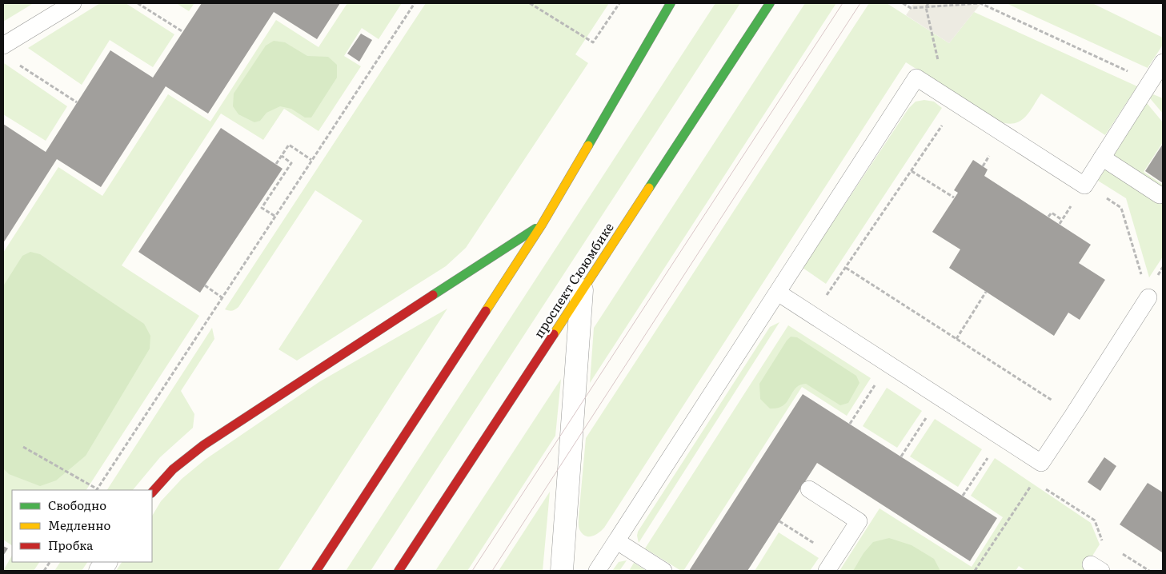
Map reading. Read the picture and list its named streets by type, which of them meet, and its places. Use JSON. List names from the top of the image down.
{
  "streets": {
    "main road": ["проспект Сююмбике"]
  },
  "legend": ["Свободно", "Медленно", "Пробка"]
}
